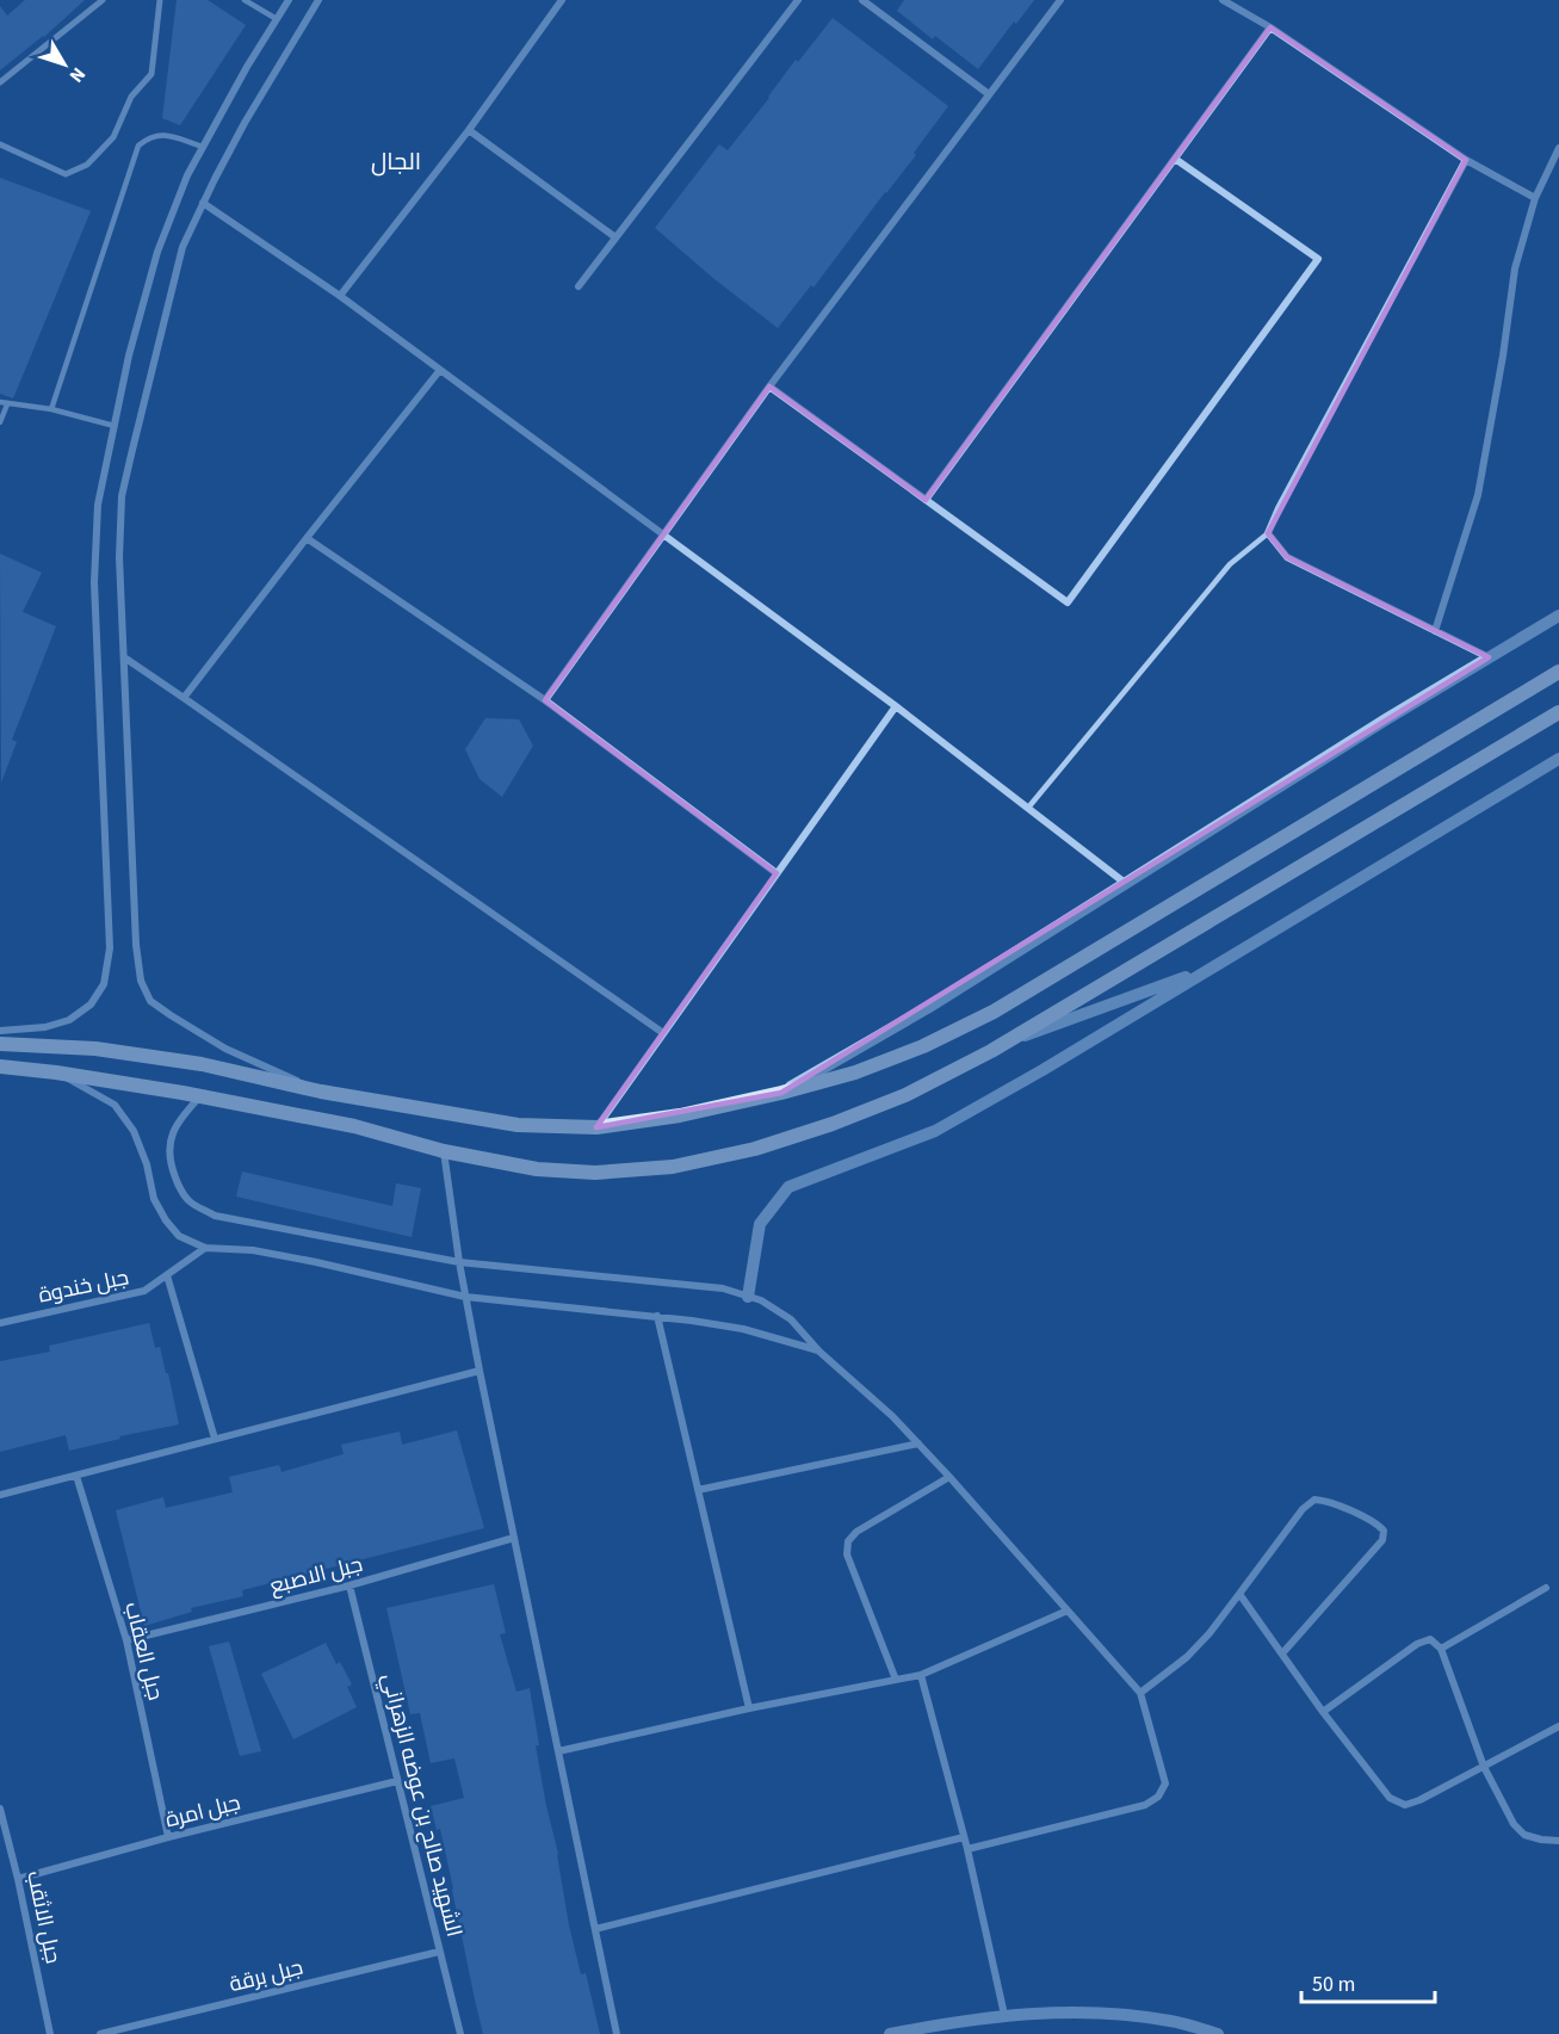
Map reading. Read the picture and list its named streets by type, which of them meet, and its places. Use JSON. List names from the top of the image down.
{
  "streets": {
    "street": [
      "جبل خندوة",
      "جبل الاصبع",
      "جبل العقاب",
      "الشهيد صالح بن عوضه الزهراني",
      "جبل امرة",
      "جبل الاثقب",
      "جبل برقة"
    ]
  },
  "crossings": [
    ["جبل الاصبع", "جبل العقاب"],
    ["جبل الاصبع", "الشهيد صالح بن عوضه الزهراني"],
    ["جبل العقاب", "جبل امرة"],
    ["الشهيد صالح بن عوضه الزهراني", "جبل امرة"],
    ["الشهيد صالح بن عوضه الزهراني", "جبل برقة"],
    ["جبل امرة", "جبل الاثقب"]
  ],
  "districts": ["الجال"],
  "scale_bar": "50 m",
  "north": "bottom right"
}
